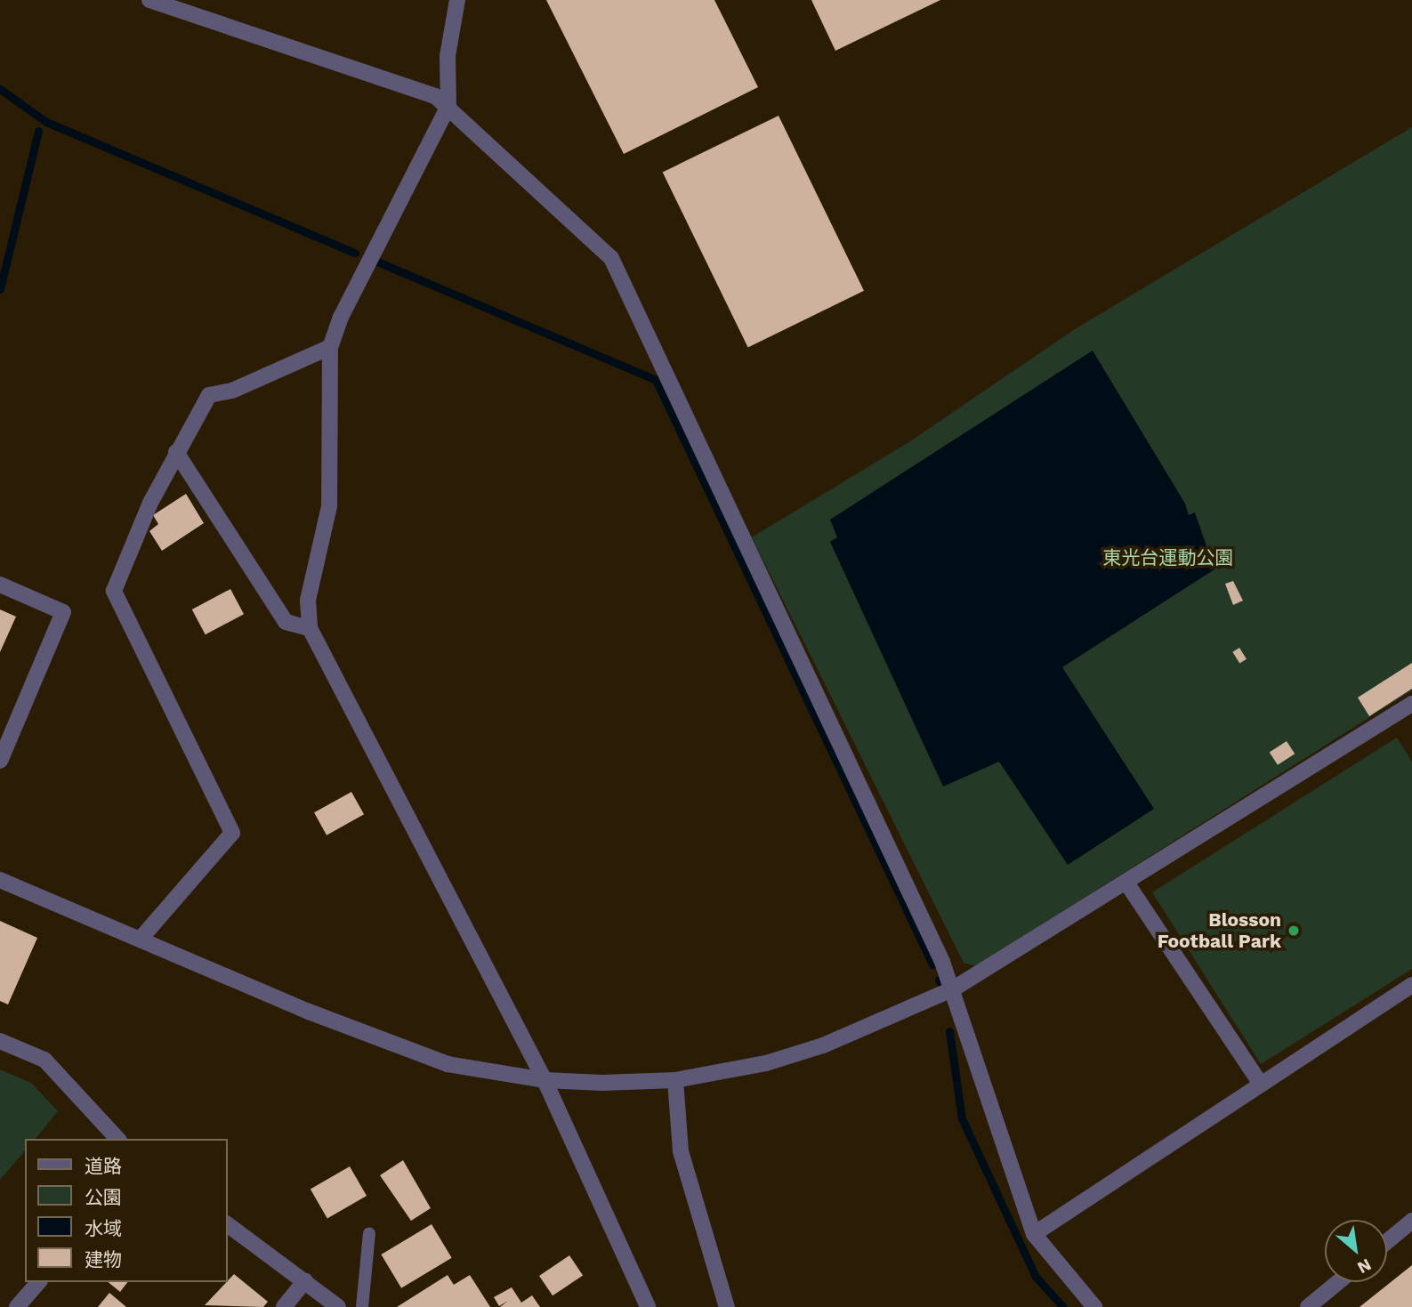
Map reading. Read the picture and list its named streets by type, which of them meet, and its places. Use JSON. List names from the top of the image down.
{
  "parks": ["東光台運動公園"],
  "places": ["Blosson Football Park"],
  "legend": [
    "道路",
    "公園",
    "水域",
    "建物"
  ],
  "north": "bottom right"
}
